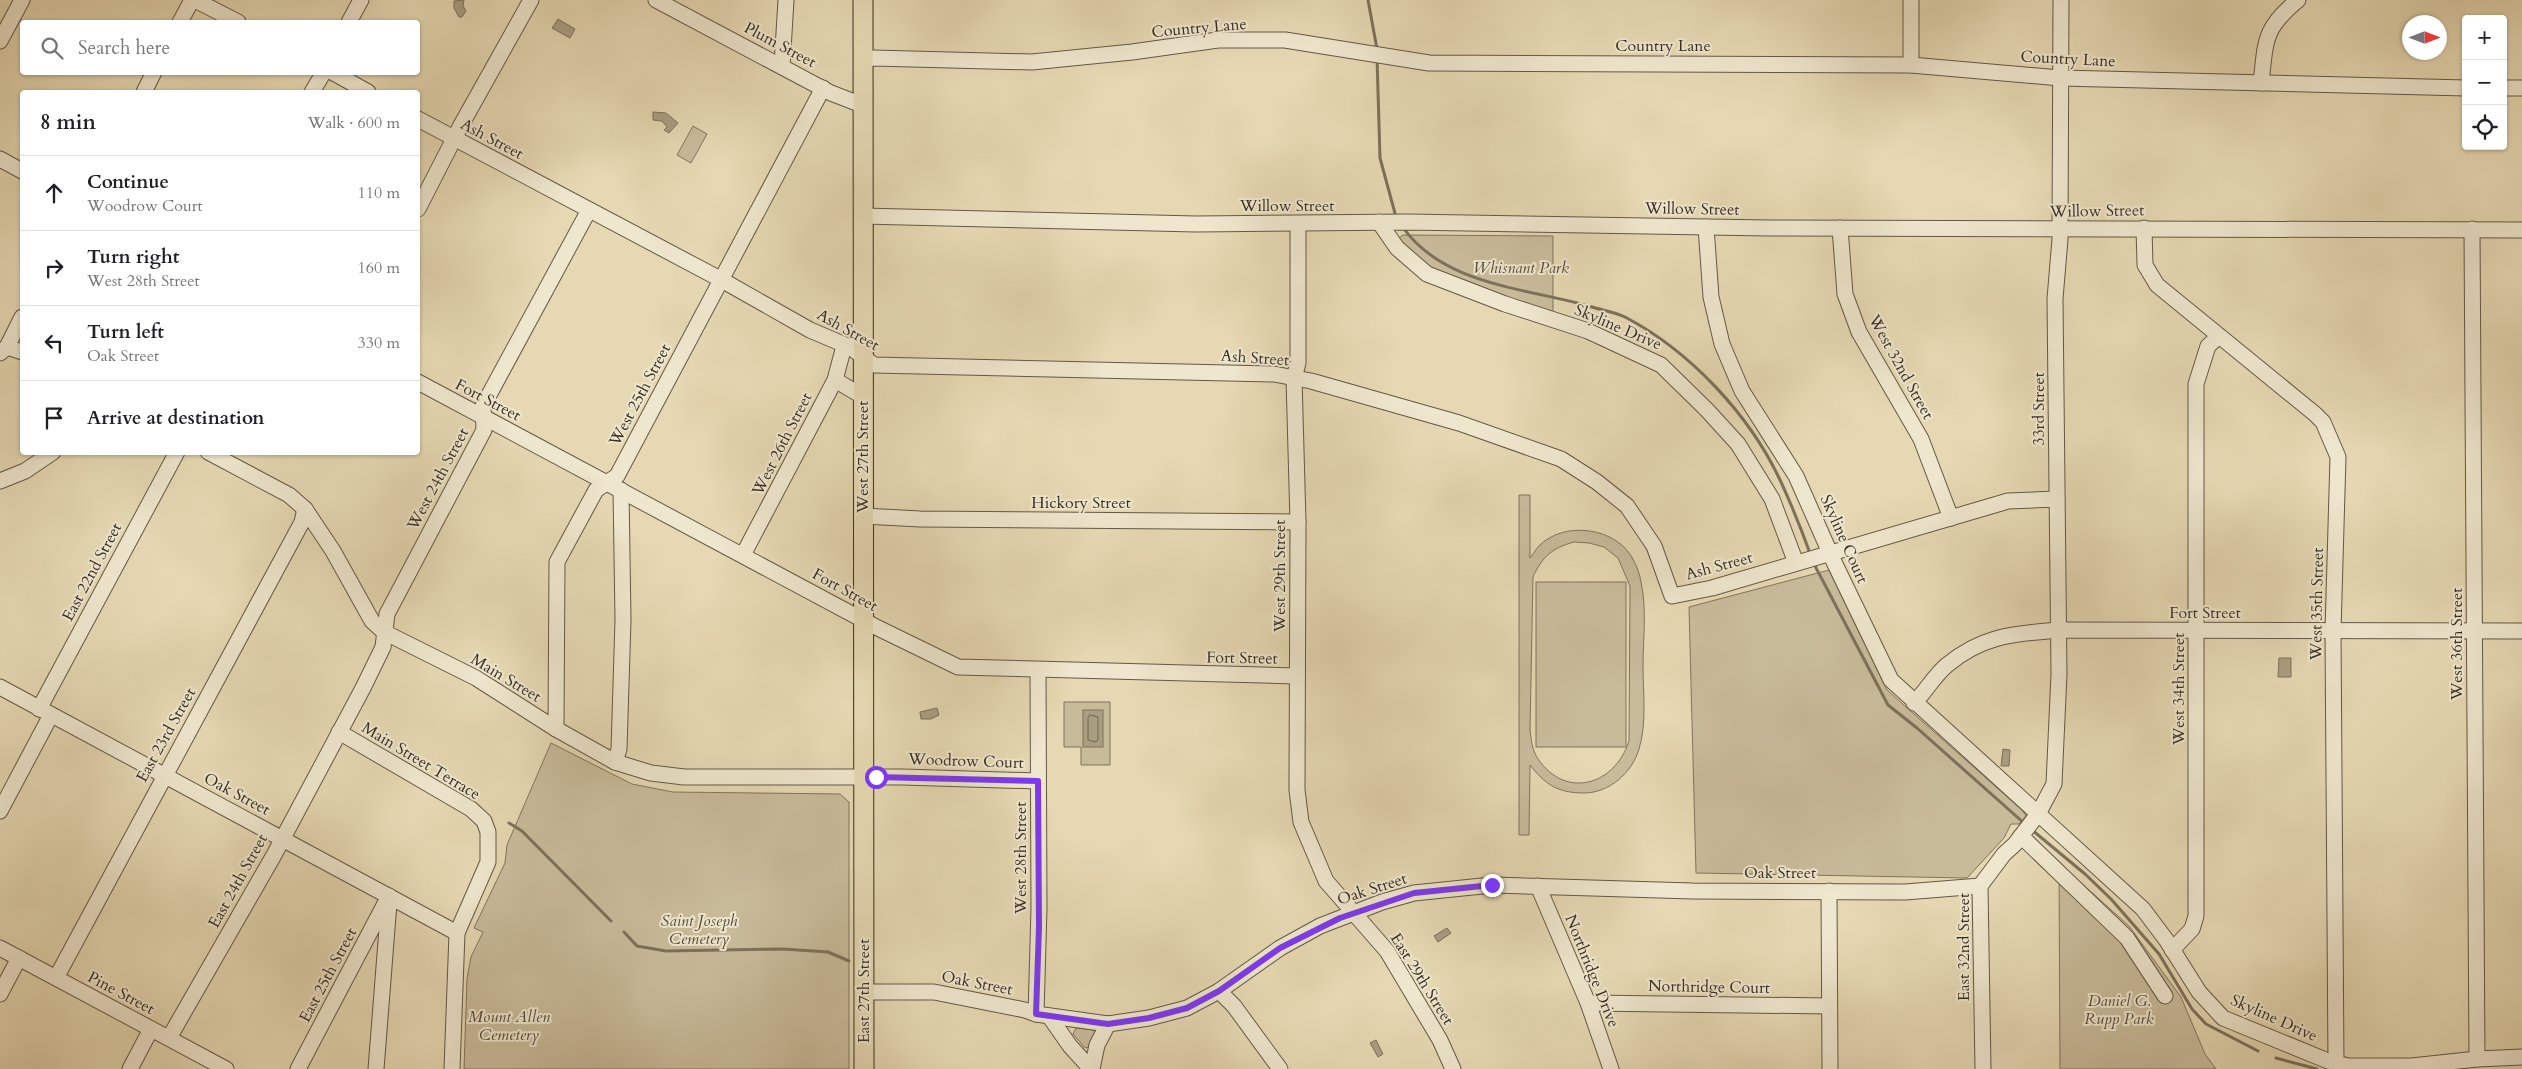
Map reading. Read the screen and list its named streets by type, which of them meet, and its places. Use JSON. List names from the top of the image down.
{
  "streets": {
    "main road": ["West 27th Street", "East 27th Street"],
    "street": [
      "Country Lane",
      "Plum Street",
      "Ash Street",
      "Willow Street",
      "Skyline Drive",
      "West 32nd Street",
      "West 25th Street",
      "Fort Street",
      "33rd Street",
      "West 26th Street",
      "West 24th Street",
      "Hickory Street",
      "Skyline Court",
      "East 22nd Street",
      "West 29th Street",
      "West 35th Street",
      "West 36th Street",
      "Main Street",
      "West 34th Street",
      "East 23rd Street",
      "Main Street Terrace",
      "Woodrow Court",
      "Oak Street",
      "West 28th Street",
      "East 24th Street",
      "East 32nd Street",
      "Northridge Drive",
      "East 25th Street",
      "East 29th Street",
      "Northridge Court",
      "Pine Street"
    ]
  },
  "crossings": [
    ["Country Lane", "33rd Street"],
    ["Country Lane", "West 27th Street"],
    ["Plum Street", "West 25th Street"],
    ["Plum Street", "West 27th Street"],
    ["Ash Street", "Skyline Drive"],
    ["Ash Street", "West 32nd Street"],
    ["Ash Street", "West 25th Street"],
    ["Ash Street", "33rd Street"],
    ["Ash Street", "West 26th Street"],
    ["Ash Street", "West 27th Street"],
    ["Ash Street", "West 24th Street"],
    ["Ash Street", "Skyline Court"],
    ["Ash Street", "West 29th Street"],
    ["Willow Street", "Skyline Drive"],
    ["Willow Street", "West 32nd Street"],
    ["Willow Street", "33rd Street"],
    ["Willow Street", "West 27th Street"],
    ["Willow Street", "Skyline Court"],
    ["Willow Street", "West 29th Street"],
    ["Willow Street", "West 35th Street"],
    ["Willow Street", "West 36th Street"],
    ["Skyline Drive", "33rd Street"],
    ["Skyline Drive", "Skyline Court"],
    ["Skyline Drive", "West 35th Street"],
    ["Skyline Drive", "West 36th Street"],
    ["Skyline Drive", "West 34th Street"],
    ["Skyline Drive", "East 32nd Street"],
    ["West 25th Street", "Fort Street"],
    ["West 25th Street", "Main Street"],
    ["Fort Street", "33rd Street"],
    ["Fort Street", "West 26th Street"],
    ["Fort Street", "West 27th Street"],
    ["Fort Street", "West 24th Street"],
    ["Fort Street", "Skyline Court"],
    ["Fort Street", "West 29th Street"],
    ["Fort Street", "West 35th Street"],
    ["Fort Street", "West 36th Street"],
    ["Fort Street", "West 34th Street"],
    ["Fort Street", "West 28th Street"],
    ["33rd Street", "Skyline Court"],
    ["33rd Street", "East 32nd Street"],
    ["West 27th Street", "Hickory Street"],
    ["West 27th Street", "Main Street"],
    ["West 27th Street", "Woodrow Court"],
    ["West 27th Street", "East 27th Street"],
    ["West 24th Street", "Main Street"],
    ["West 24th Street", "East 24th Street"],
    ["Hickory Street", "West 29th Street"],
    ["Skyline Court", "East 32nd Street"],
    ["East 22nd Street", "Oak Street"],
    ["West 29th Street", "Oak Street"],
    ["West 29th Street", "East 29th Street"],
    ["West 35th Street", "West 34th Street"],
    ["Main Street", "East 23rd Street"],
    ["Main Street", "Woodrow Court"],
    ["Main Street", "East 24th Street"],
    ["East 23rd Street", "Oak Street"],
    ["East 23rd Street", "Pine Street"],
    ["Main Street Terrace", "Oak Street"],
    ["Main Street Terrace", "East 24th Street"],
    ["Woodrow Court", "West 28th Street"],
    ["Oak Street", "West 28th Street"],
    ["Oak Street", "East 24th Street"],
    ["Oak Street", "East 32nd Street"],
    ["Oak Street", "Northridge Drive"],
    ["Oak Street", "East 25th Street"],
    ["Oak Street", "East 29th Street"],
    ["Oak Street", "East 27th Street"],
    ["East 24th Street", "Pine Street"],
    ["Northridge Drive", "Northridge Court"]
  ],
  "parks": [
    "Whisnant Park",
    "Saint Joseph Cemetery",
    "Daniel G. Rupp Park",
    "Mount Allen Cemetery"
  ],
  "north": "right",
  "page": {
    "map_buttons": ["+", "−"],
    "search": "Search here",
    "heading": ["8 min", "Walk · 600 m"],
    "list": [
      ["Continue", "Woodrow Court", "110 m"],
      ["Turn right", "West 28th Street", "160 m"],
      ["Turn left", "Oak Street", "330 m"],
      "Arrive at destination"
    ]
  }
}
